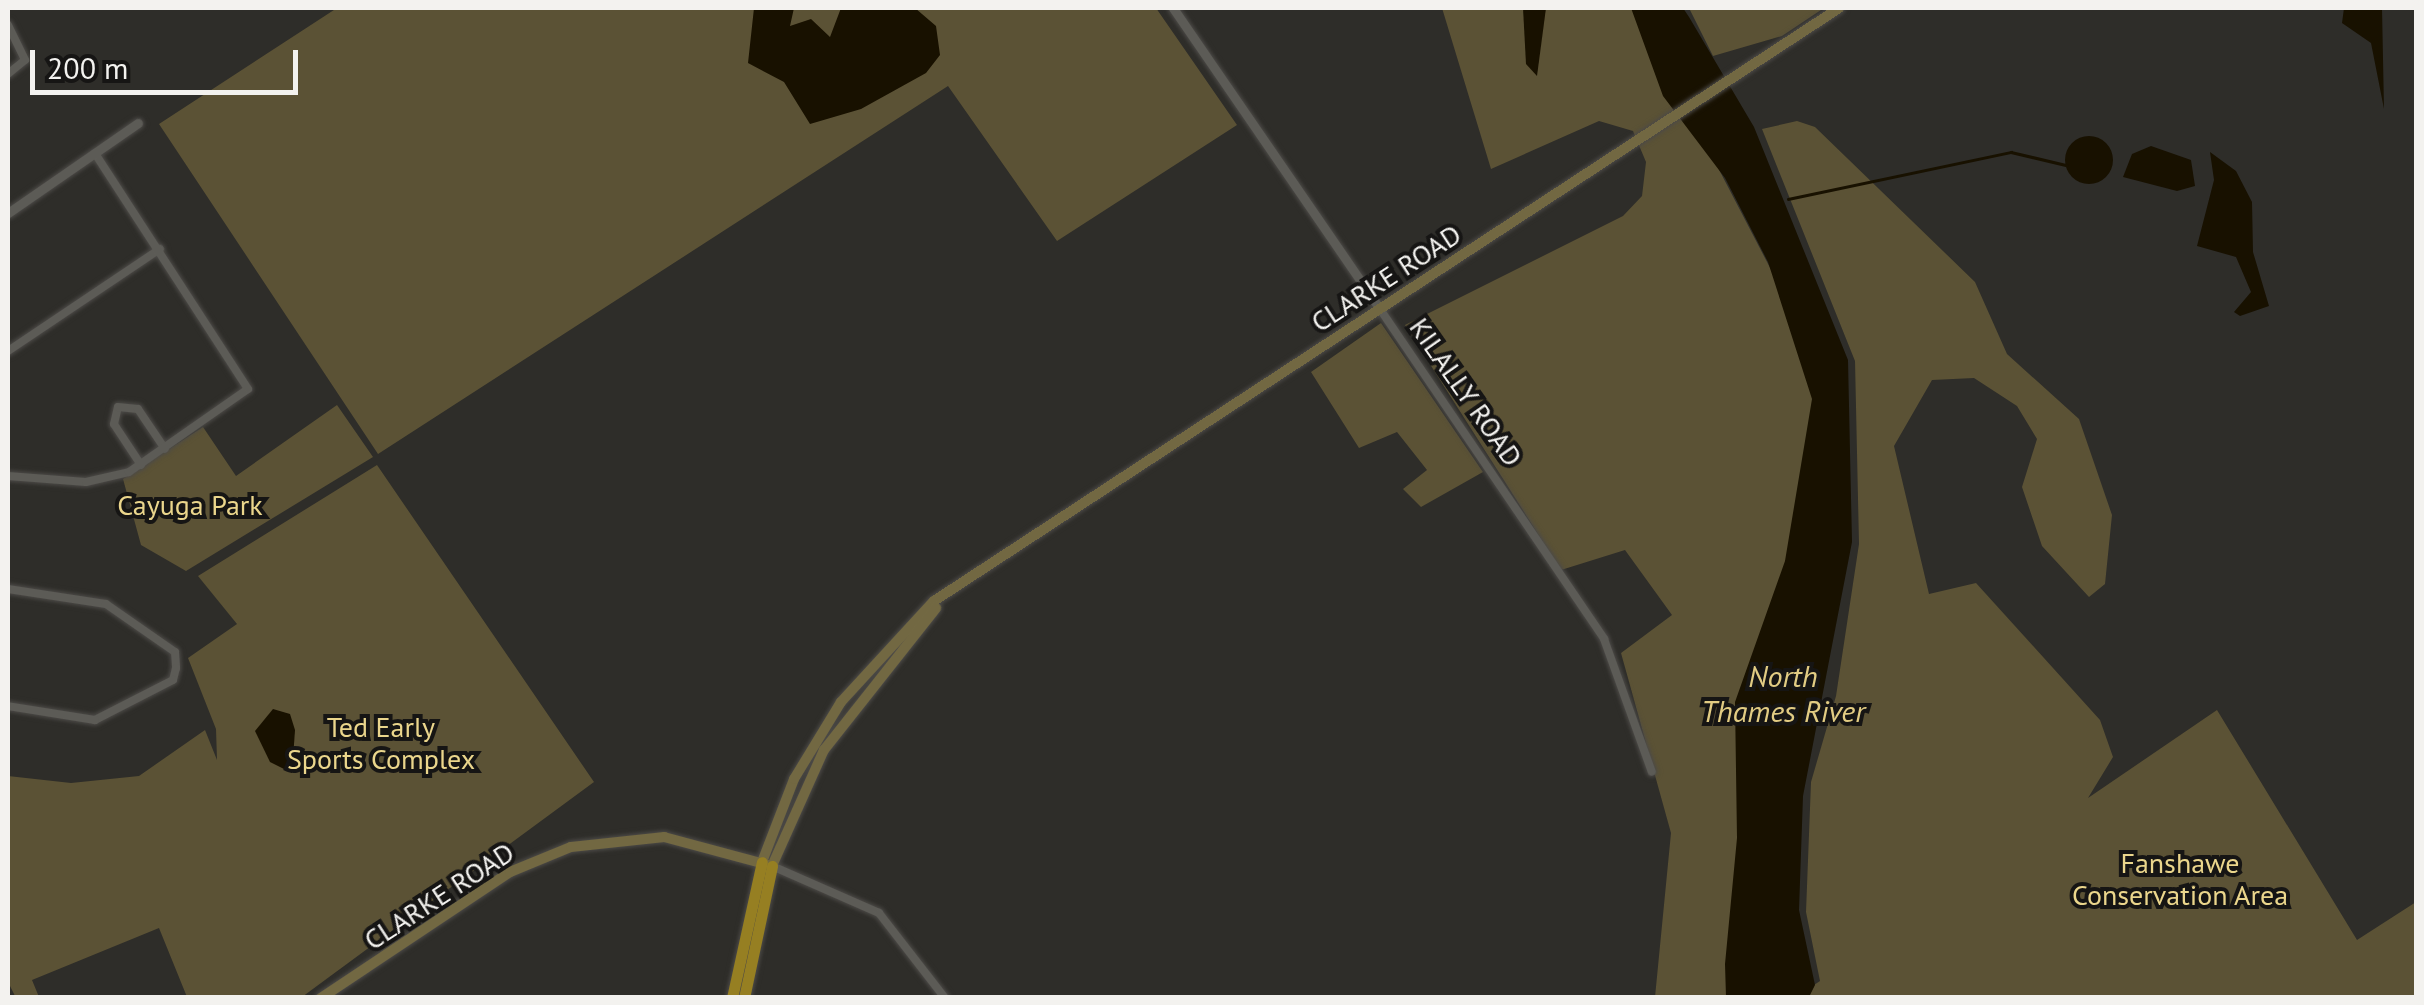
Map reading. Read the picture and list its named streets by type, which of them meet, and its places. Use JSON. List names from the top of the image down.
{
  "streets": {
    "main road": ["CLARKE ROAD"],
    "street": ["KILALLY ROAD"]
  },
  "crossings": [
    ["CLARKE ROAD", "KILALLY ROAD"]
  ],
  "water": ["North Thames River"],
  "parks": ["Cayuga Park", "Ted Early Sports Complex", "Fanshawe Conservation Area"],
  "scale_bar": "200 m"
}
